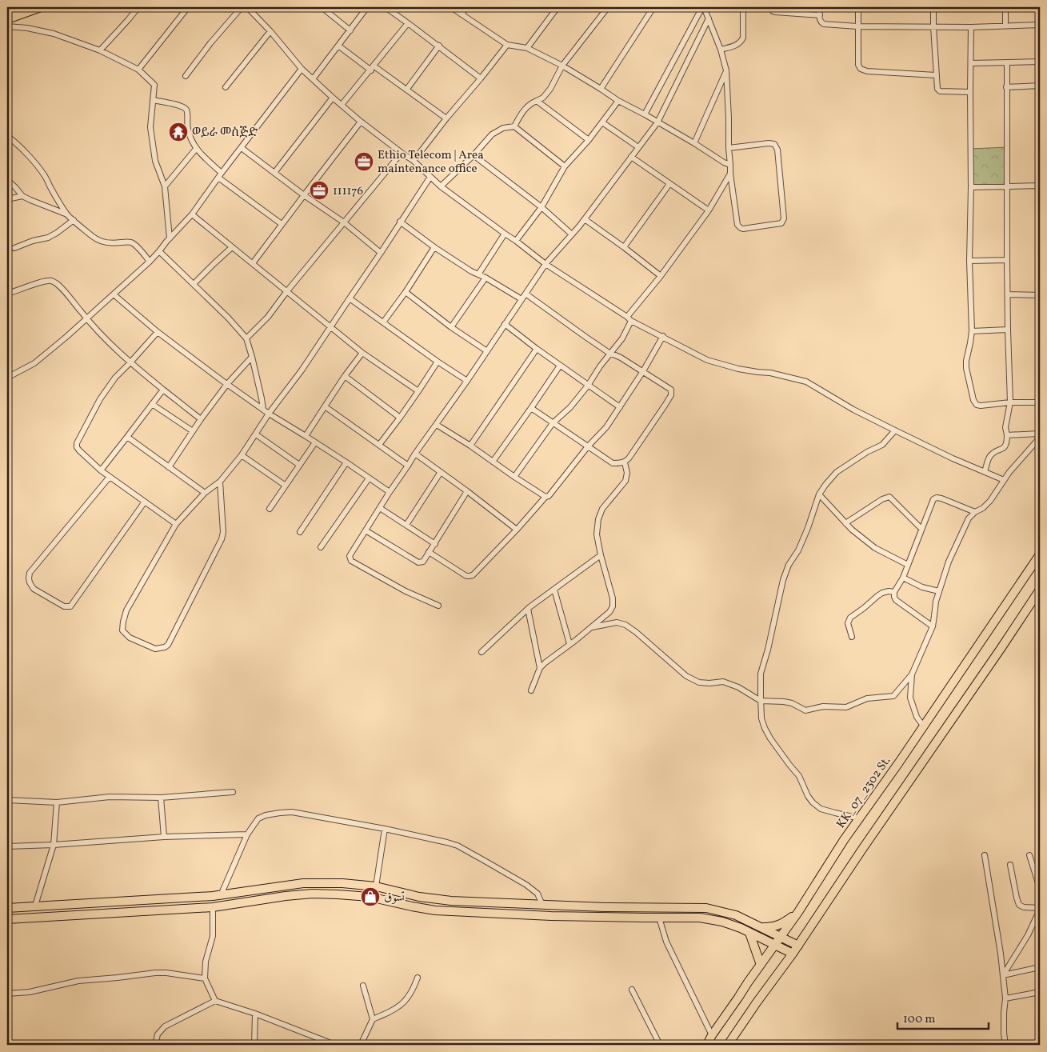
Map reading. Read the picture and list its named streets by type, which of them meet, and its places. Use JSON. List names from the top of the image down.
{
  "streets": {
    "main road": ["KK_07_2302 St."]
  },
  "places": {
    "temple": ["ወይራ መስጅድ"],
    "office": ["Ethio Telecom | Area maintenance office", "111176"],
    "shop": ["تسوق"]
  },
  "scale_bar": "100 m"
}
